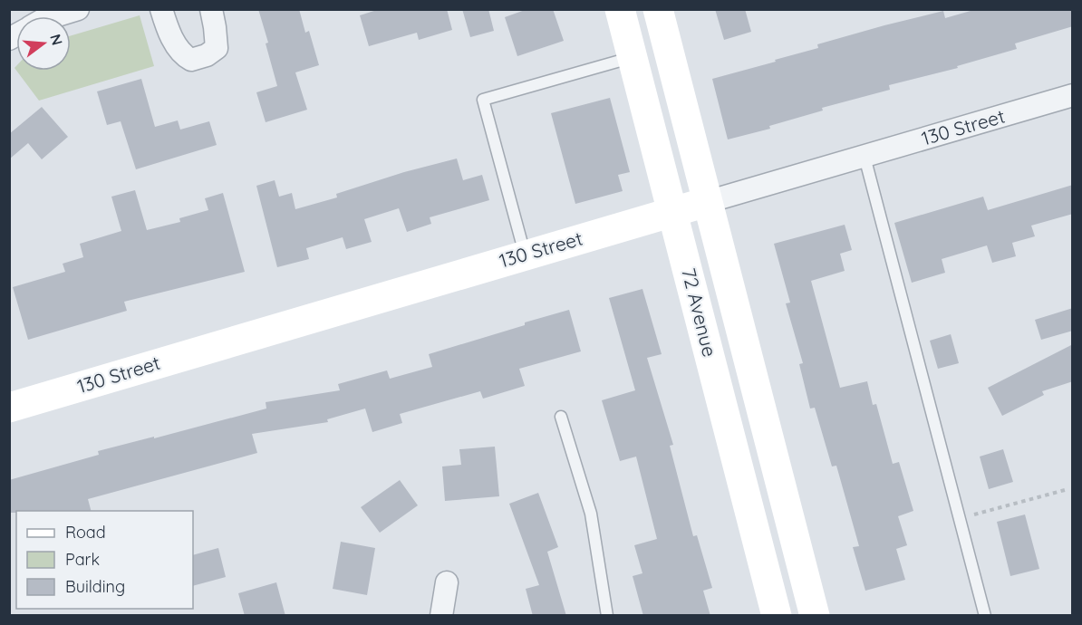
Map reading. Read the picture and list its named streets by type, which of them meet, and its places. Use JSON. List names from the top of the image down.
{
  "streets": {
    "main road": ["130 Street", "72 Avenue"]
  },
  "crossings": [
    ["130 Street", "72 Avenue"]
  ],
  "legend": ["Road", "Park", "Building"],
  "north": "right"
}
